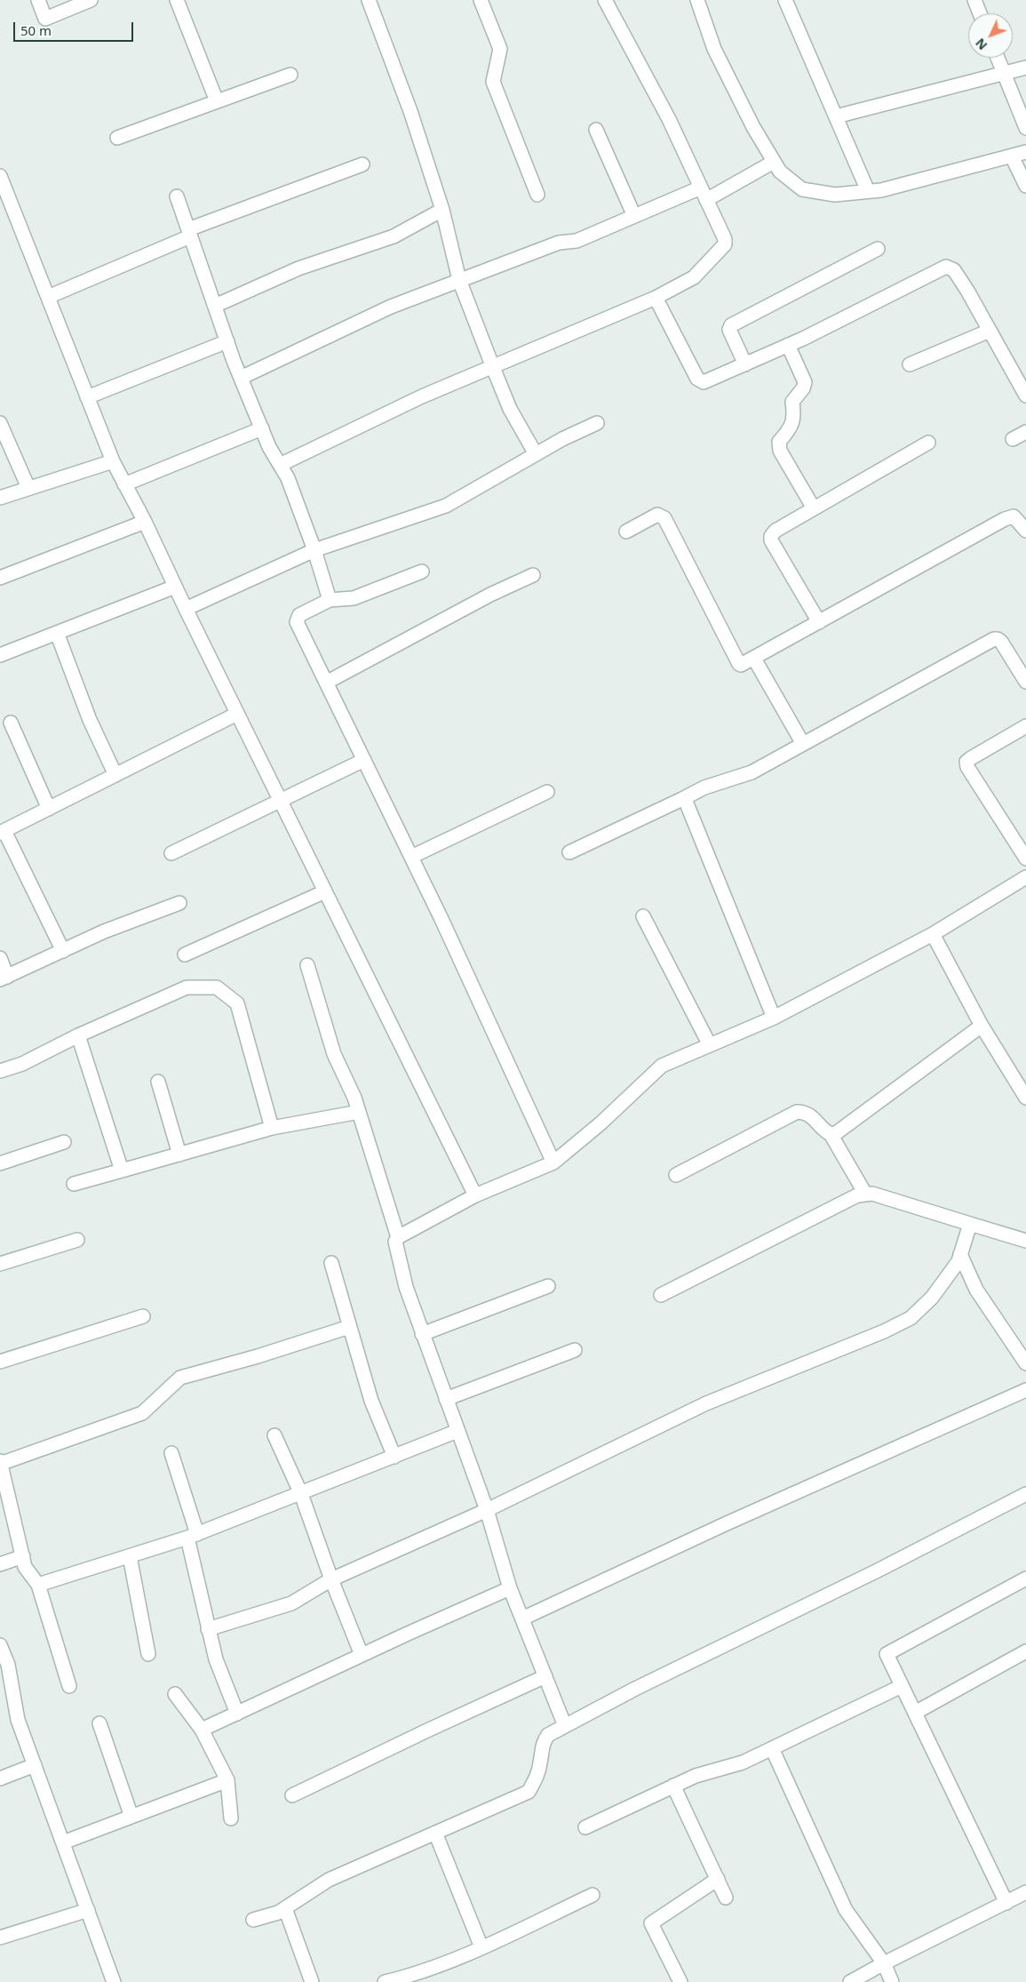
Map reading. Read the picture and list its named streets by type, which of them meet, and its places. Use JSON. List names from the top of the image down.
{
  "scale_bar": "50 m",
  "north": "bottom left"
}
